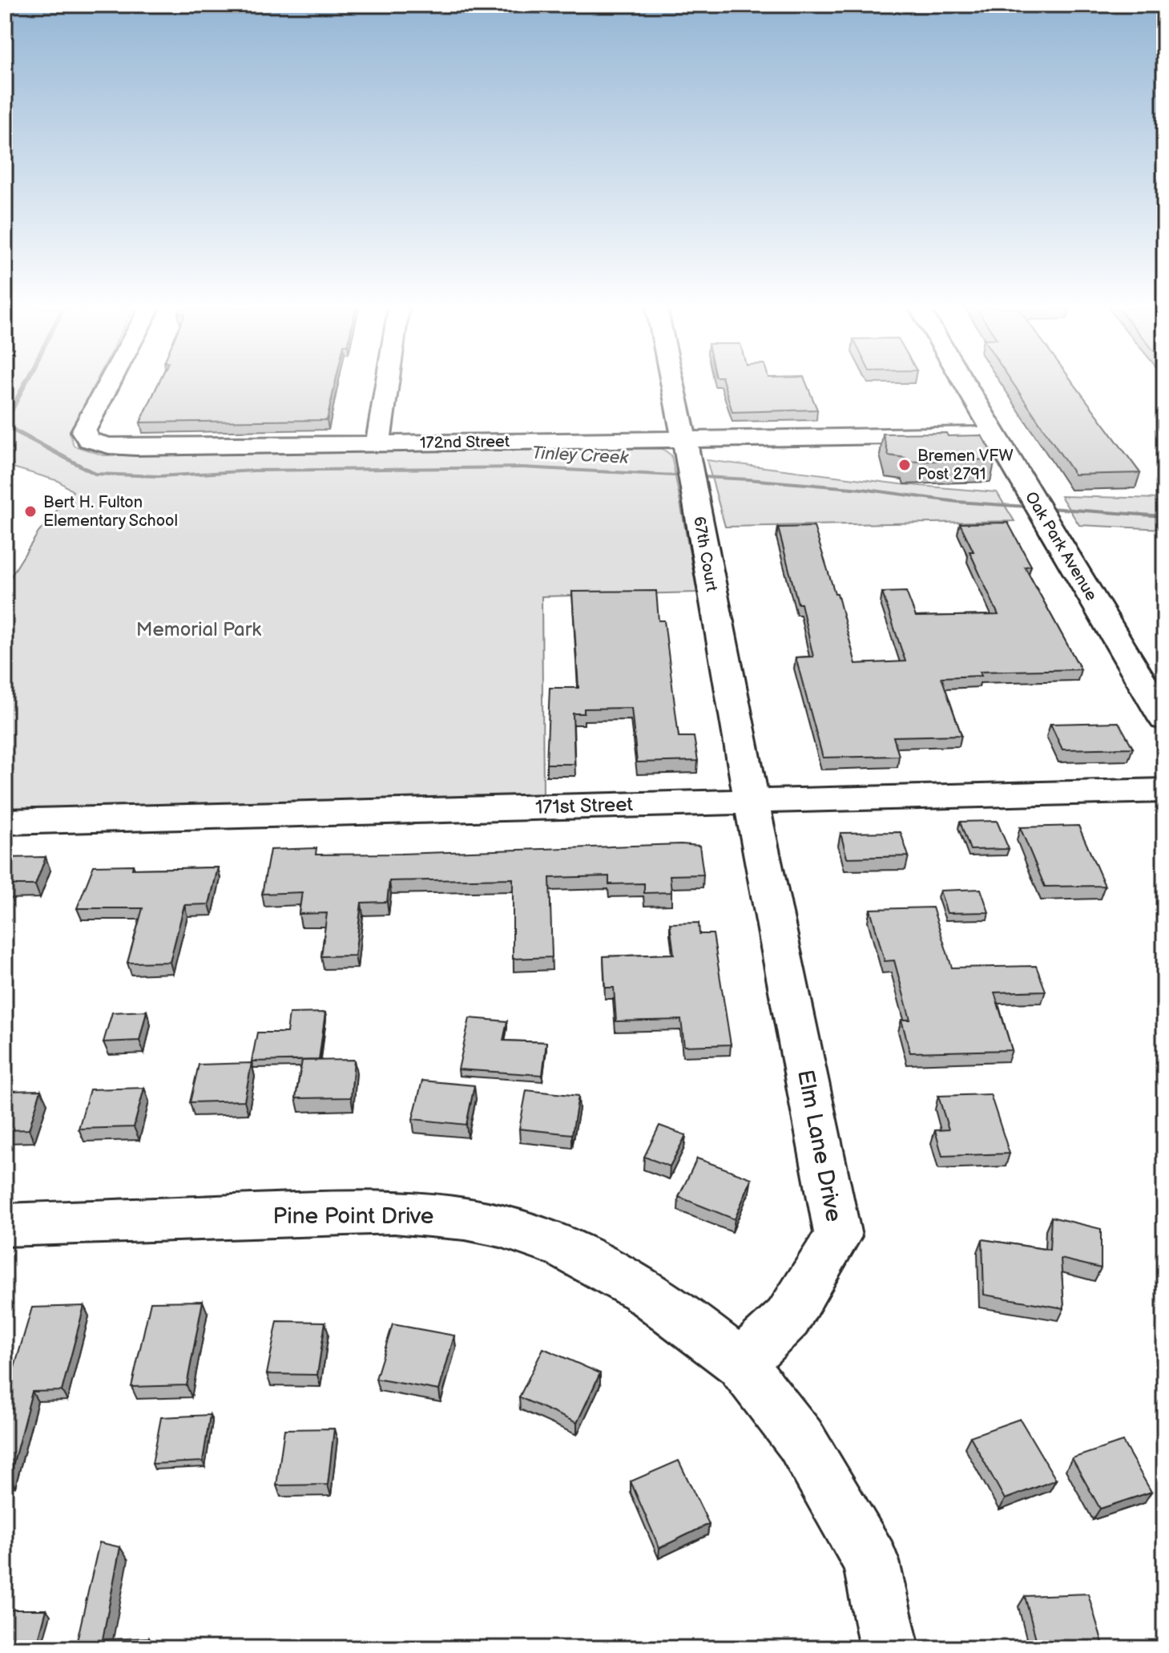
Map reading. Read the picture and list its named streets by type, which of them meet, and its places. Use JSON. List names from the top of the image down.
{
  "streets": {
    "street": [
      "172nd Street",
      "Oak Park Avenue",
      "67th Court",
      "171st Street",
      "Elm Lane Drive",
      "Pine Point Drive"
    ]
  },
  "crossings": [
    ["172nd Street", "Oak Park Avenue"],
    ["172nd Street", "67th Court"],
    ["67th Court", "171st Street"],
    ["67th Court", "Elm Lane Drive"],
    ["171st Street", "Elm Lane Drive"],
    ["Elm Lane Drive", "Pine Point Drive"]
  ],
  "water": ["Tinley Creek"],
  "parks": ["Memorial Park"],
  "places": ["Bremen VFW Post 2791", "Bert H. Fulton Elementary School"]
}
